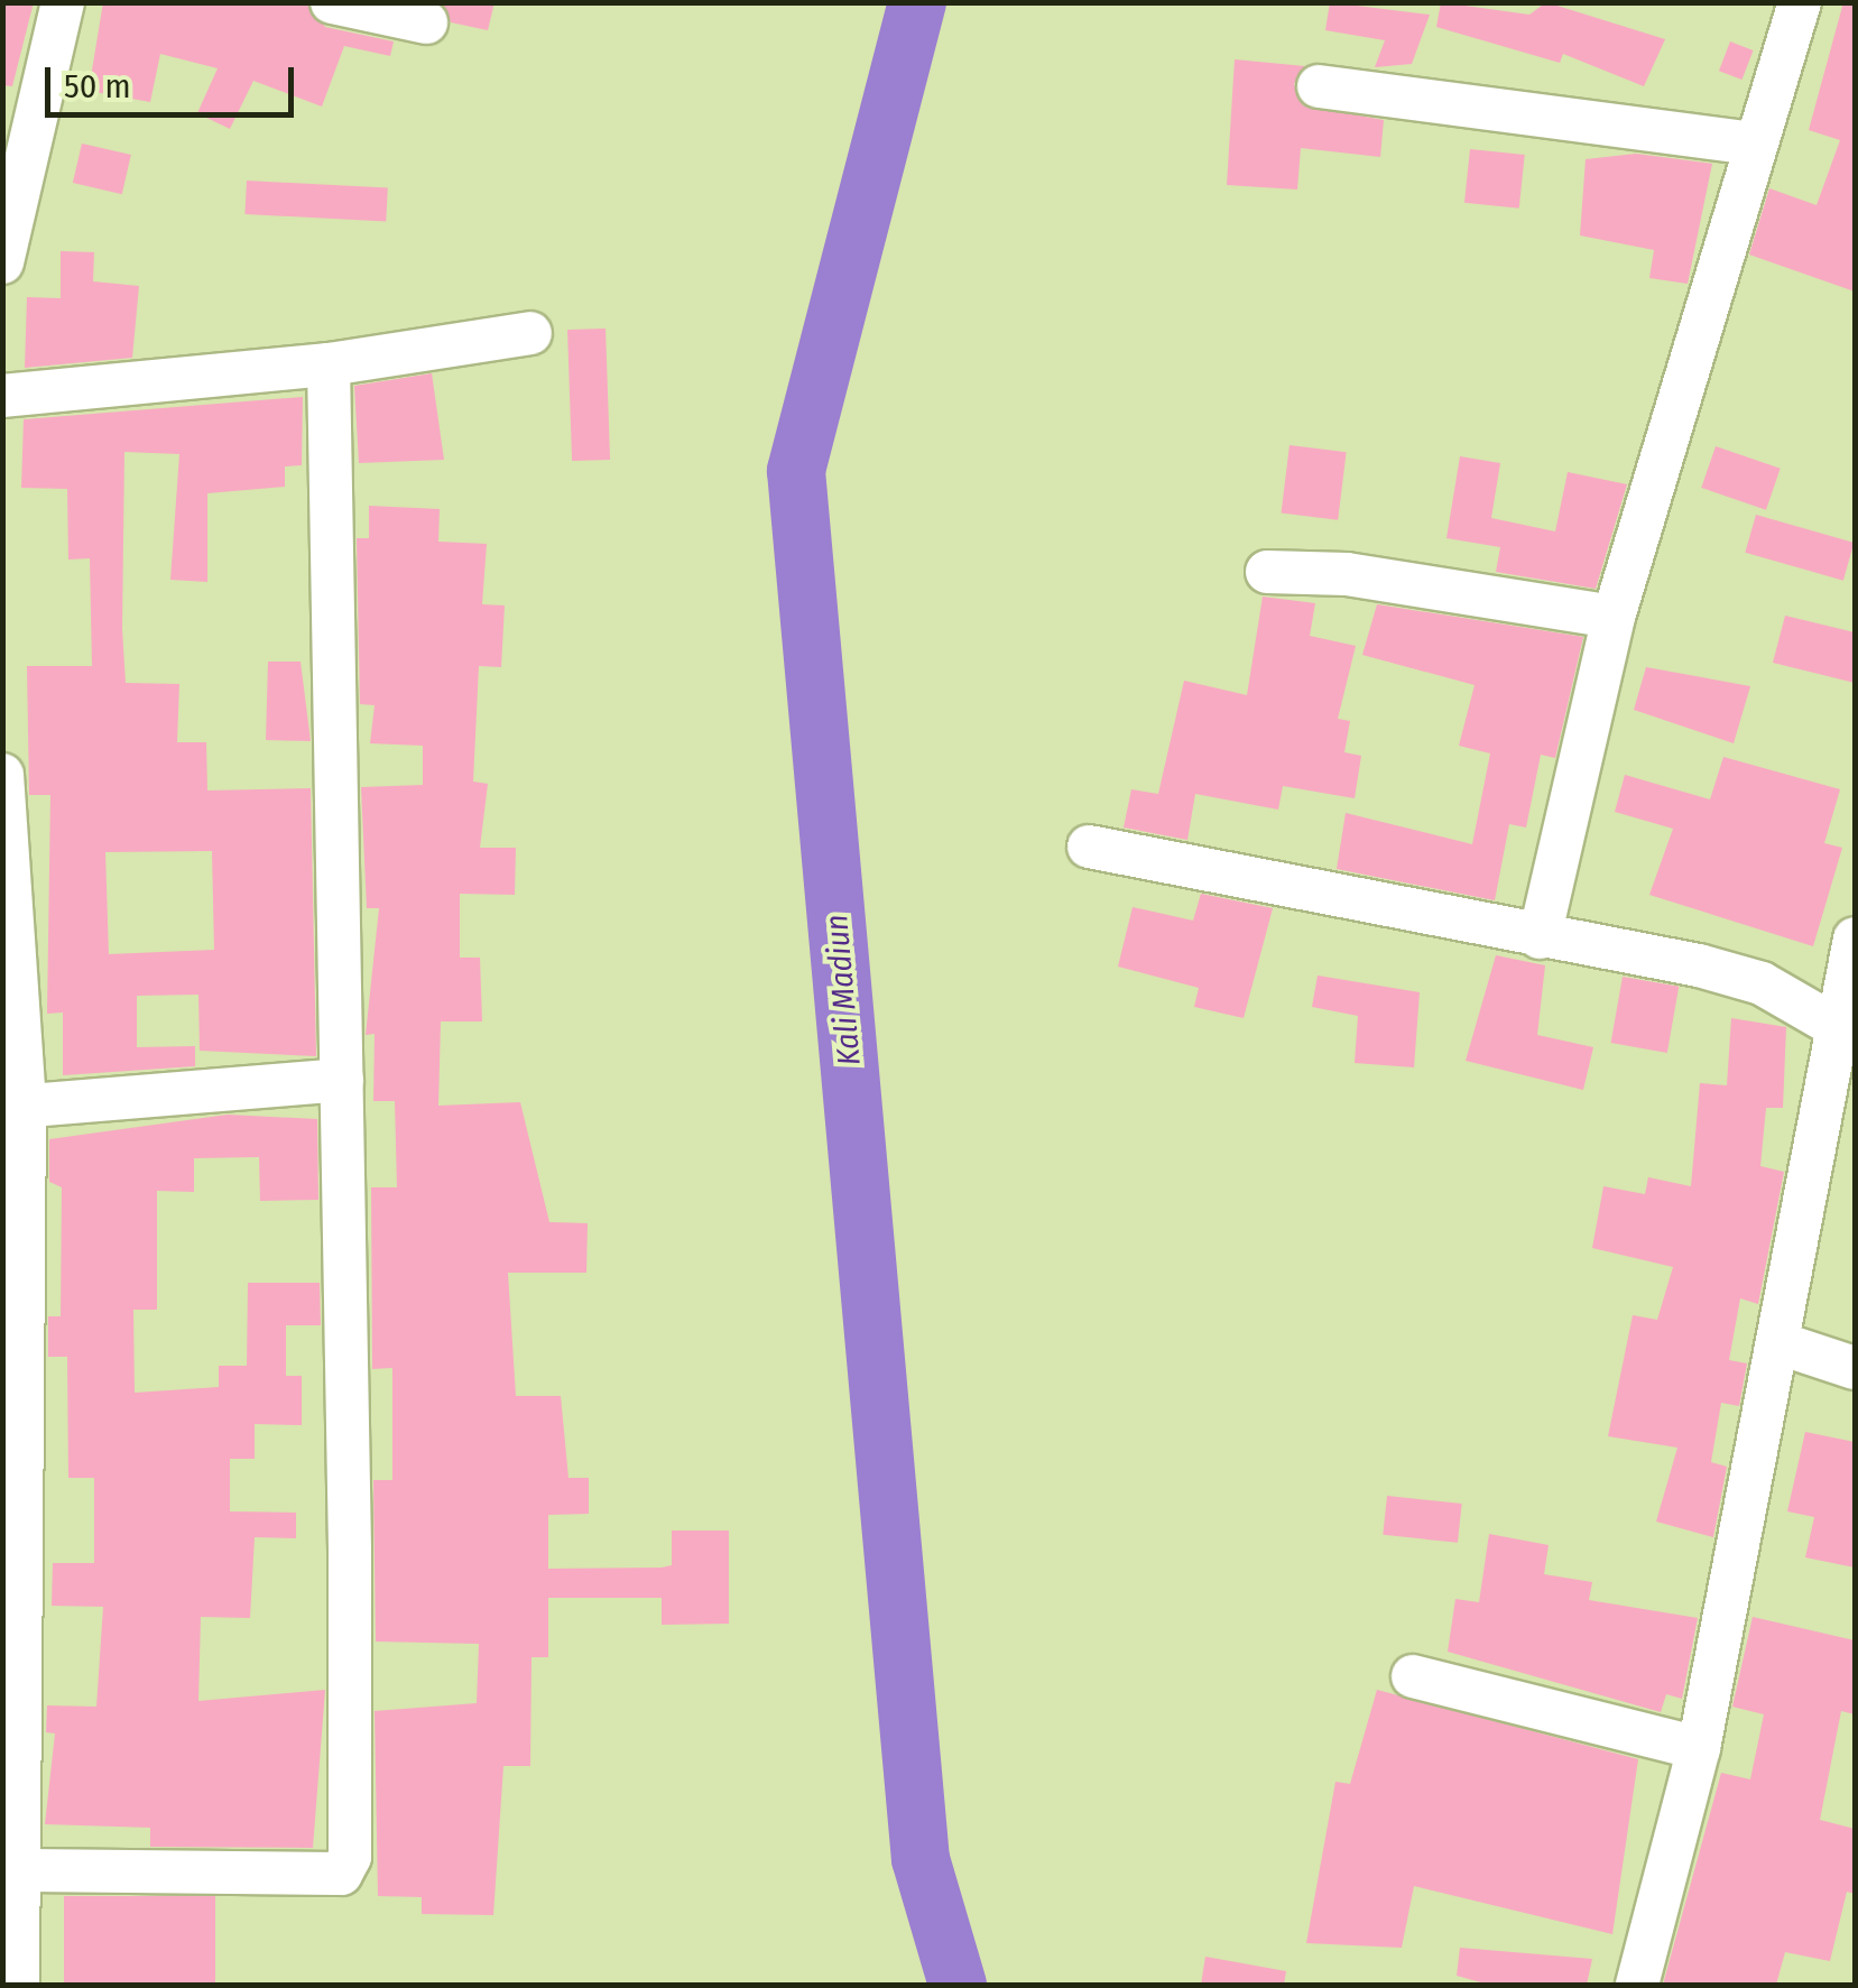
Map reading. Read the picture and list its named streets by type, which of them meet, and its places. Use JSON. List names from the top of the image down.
{
  "water": ["Kali Madiun"],
  "scale_bar": "50 m"
}
